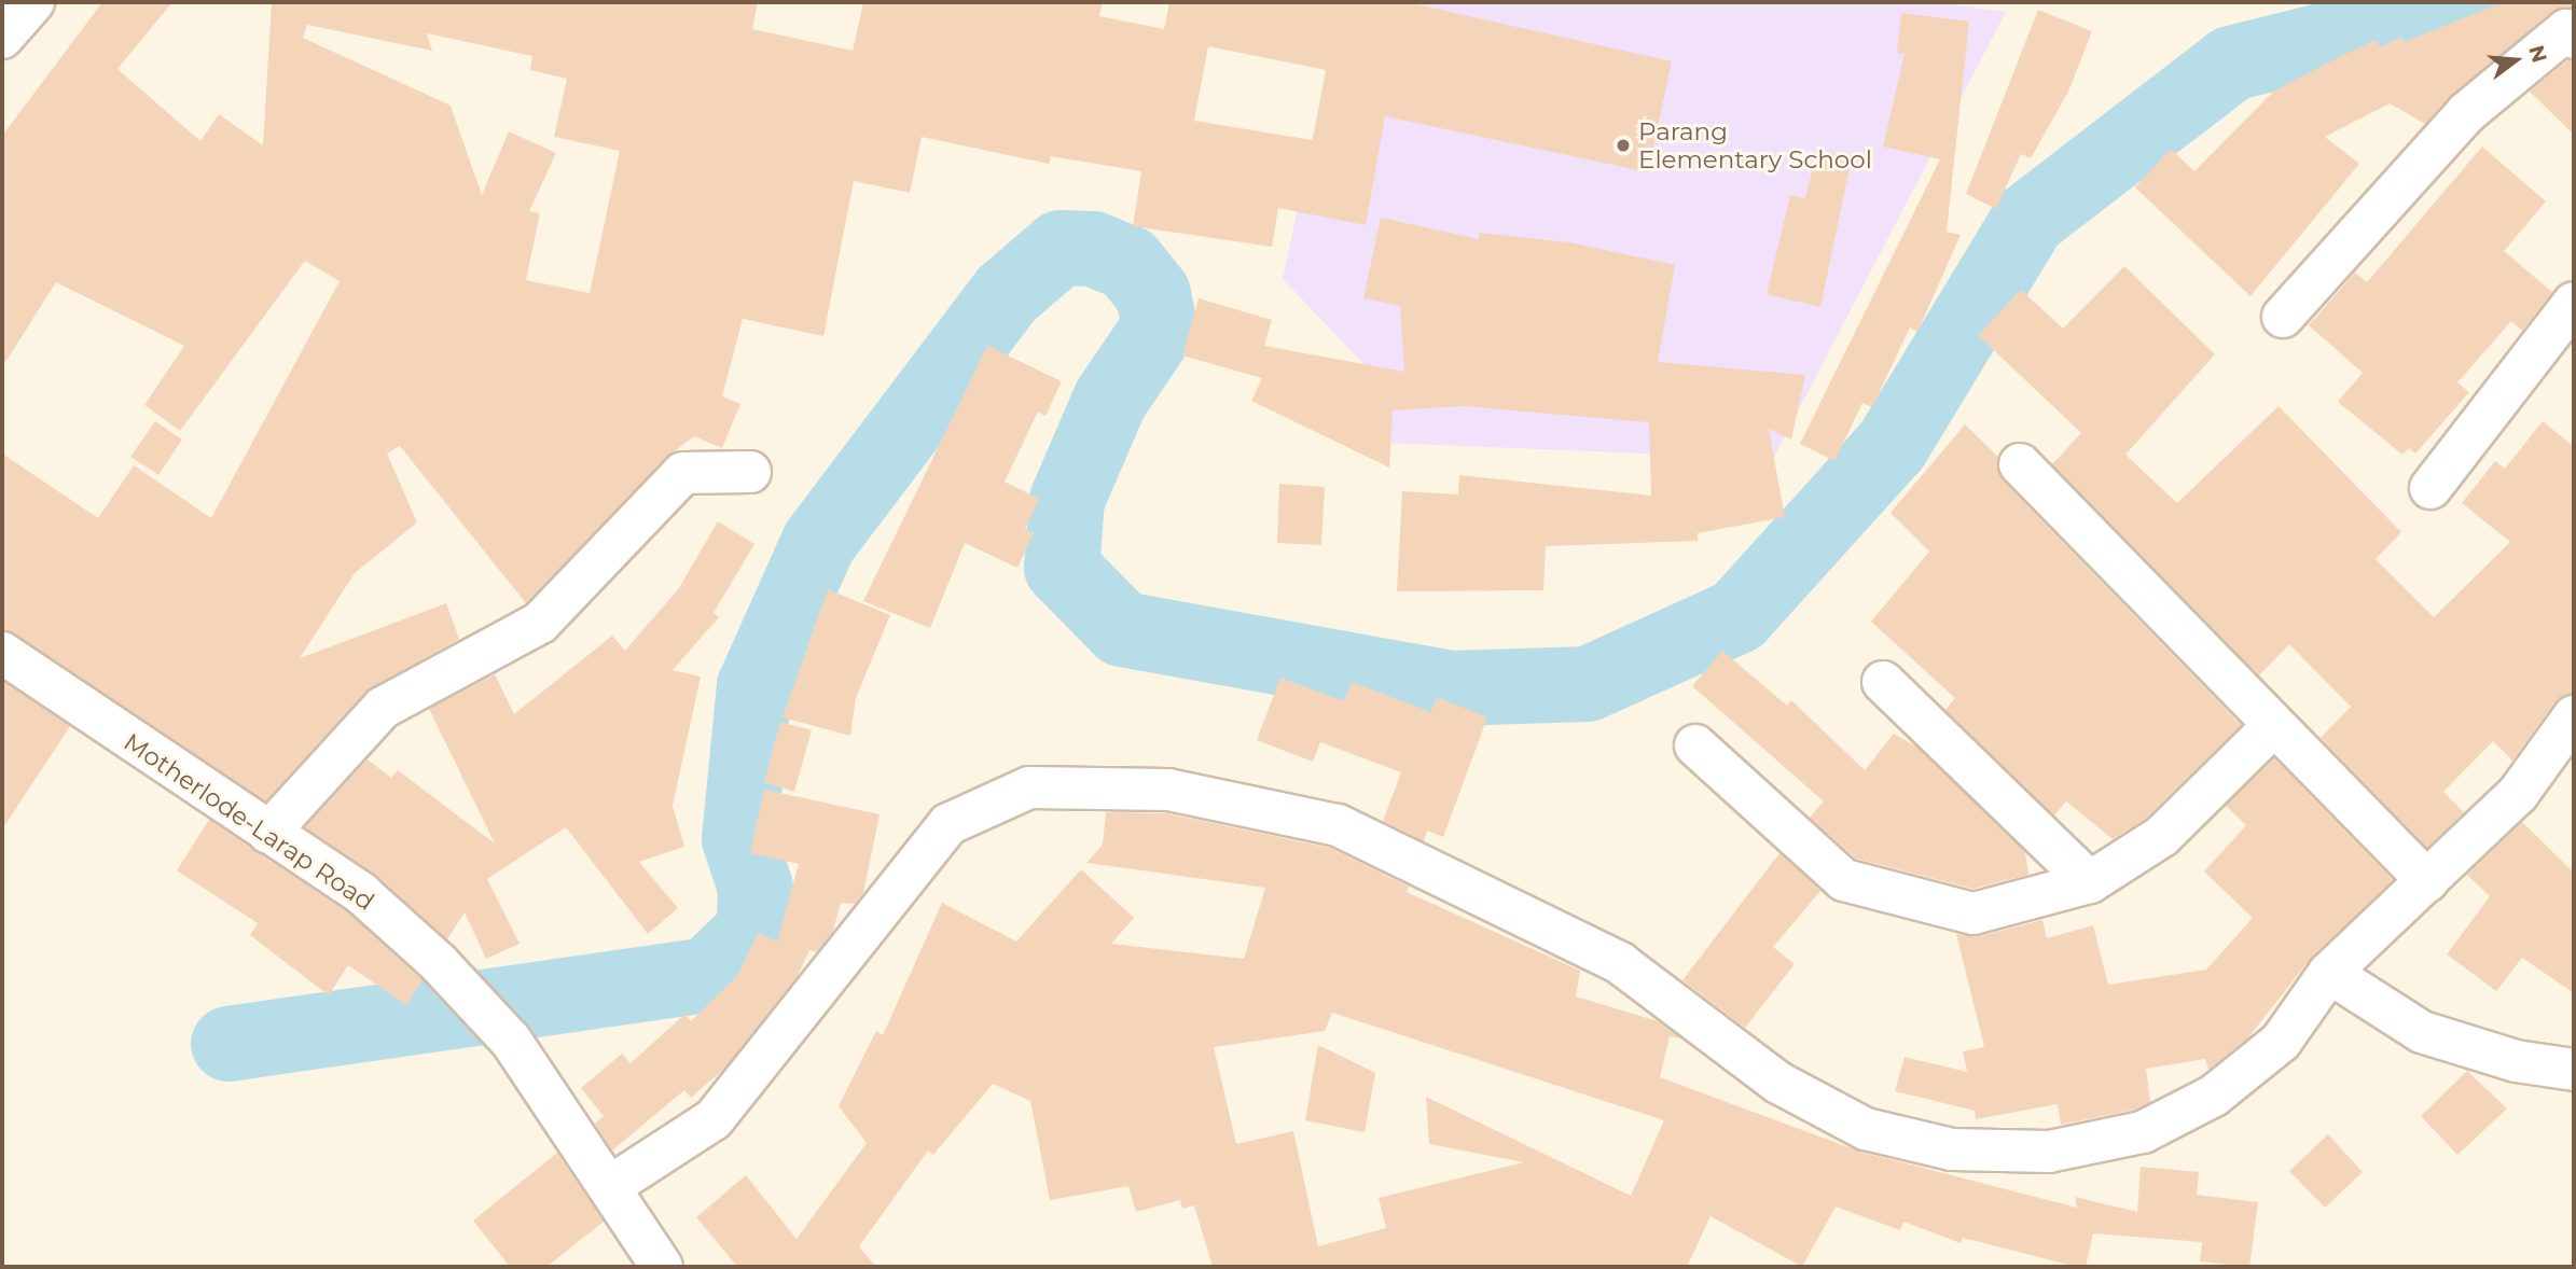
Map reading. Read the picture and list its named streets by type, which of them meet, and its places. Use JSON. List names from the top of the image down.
{
  "streets": {
    "street": ["Motherlode-Larap Road"]
  },
  "places": ["Parang Elementary School"],
  "north": "right"
}
